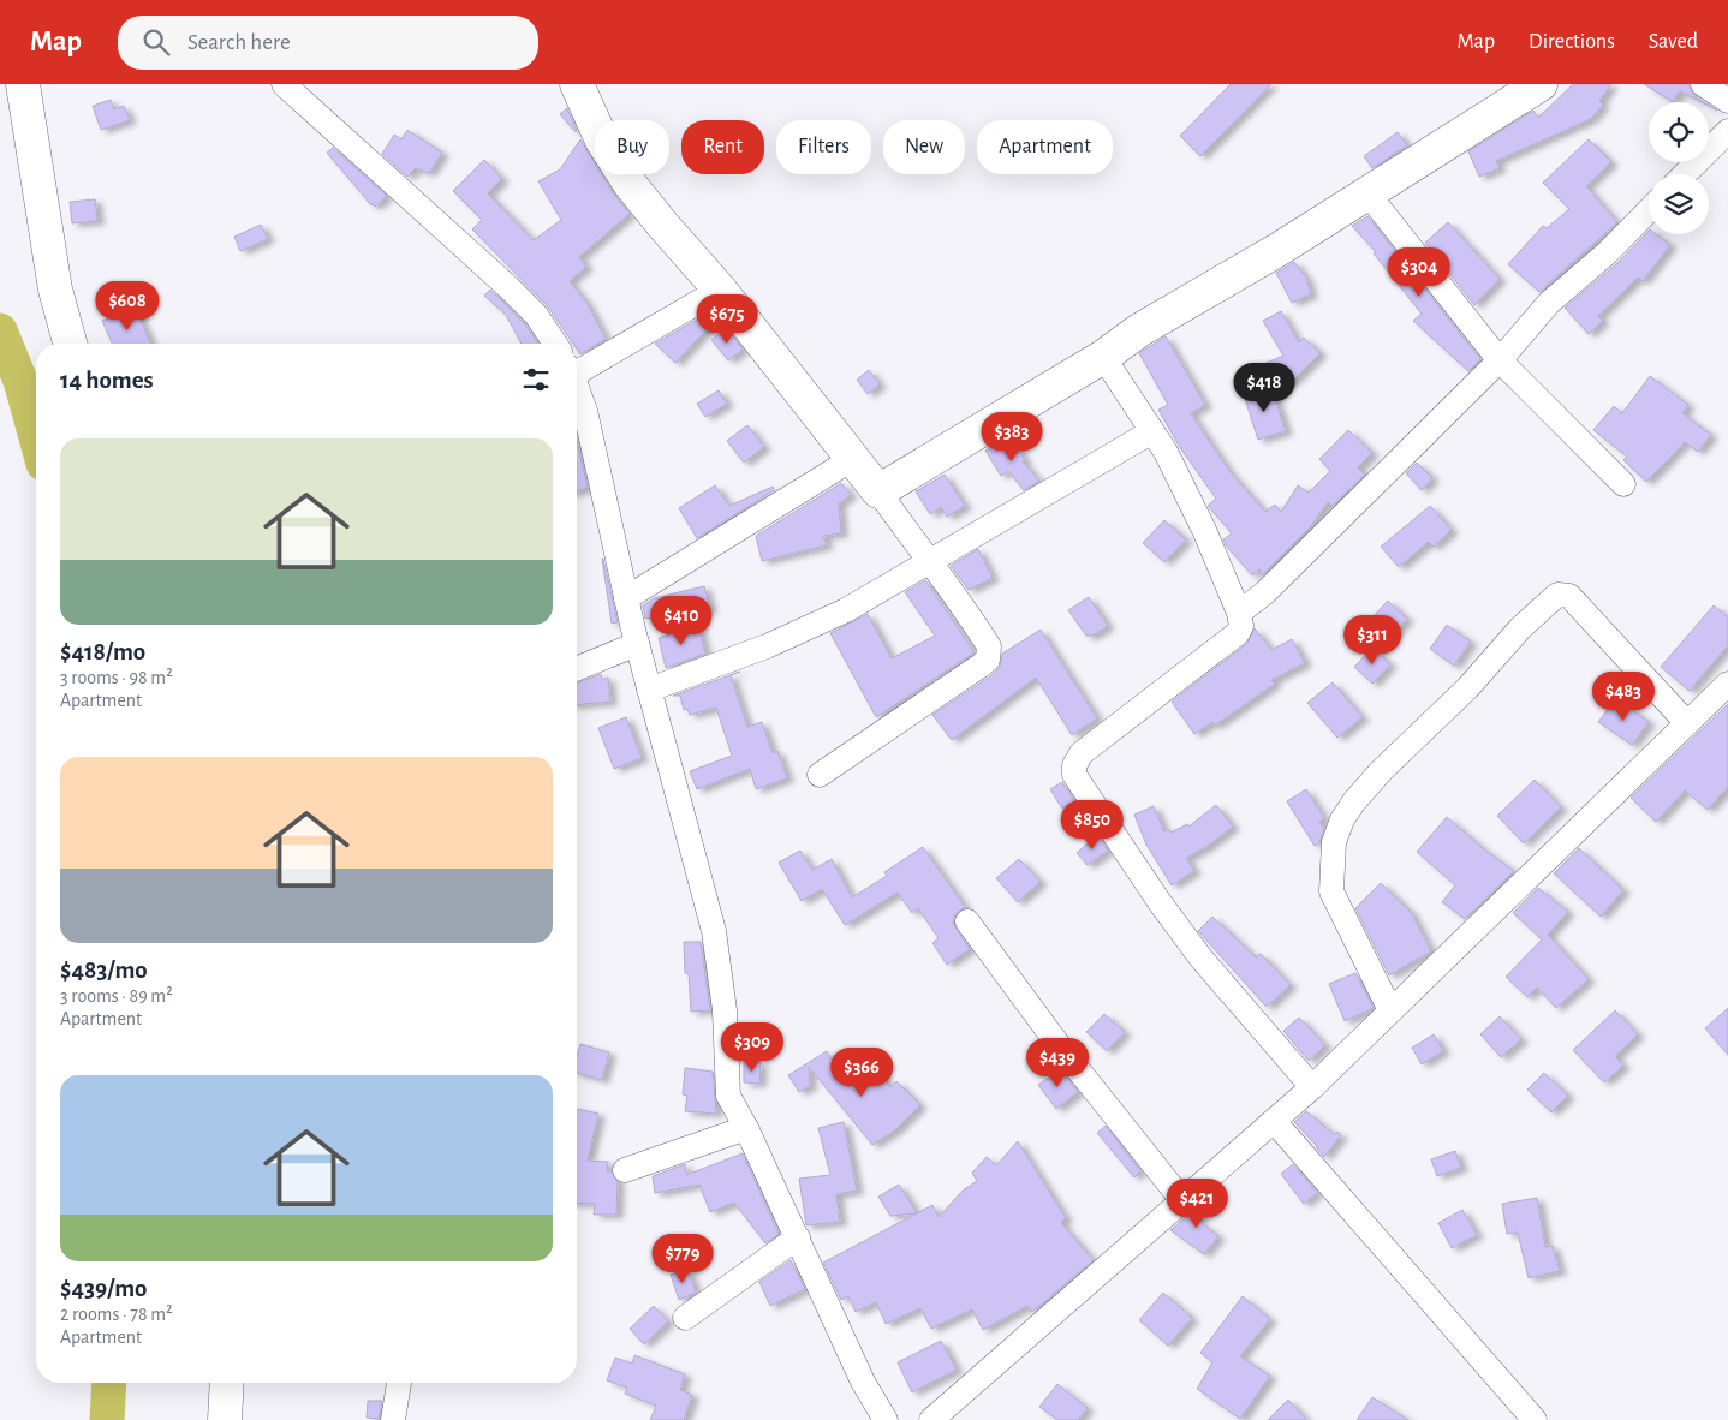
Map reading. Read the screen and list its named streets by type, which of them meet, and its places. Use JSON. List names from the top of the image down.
{
  "page": {
    "header": "Map",
    "search": "Search here",
    "nav": ["Map", "Directions", "Saved"],
    "chip": [
      "Buy",
      "Rent",
      "Filters",
      "New",
      "Apartment"
    ],
    "price": [
      "$304",
      "$608",
      "$675",
      "$418",
      "$383",
      "$410",
      "$311",
      "$483",
      "$850",
      "$309",
      "$439",
      "$366",
      "$421",
      "$779"
    ],
    "heading": "14 homes",
    "list": [
      {
        "name": "$418/mo",
        "note": "3 rooms · 98 m² · Apartment"
      },
      {
        "name": "$483/mo",
        "note": "3 rooms · 89 m² · Apartment"
      },
      {
        "name": "$439/mo",
        "note": "2 rooms · 78 m² · Apartment"
      }
    ]
  }
}
